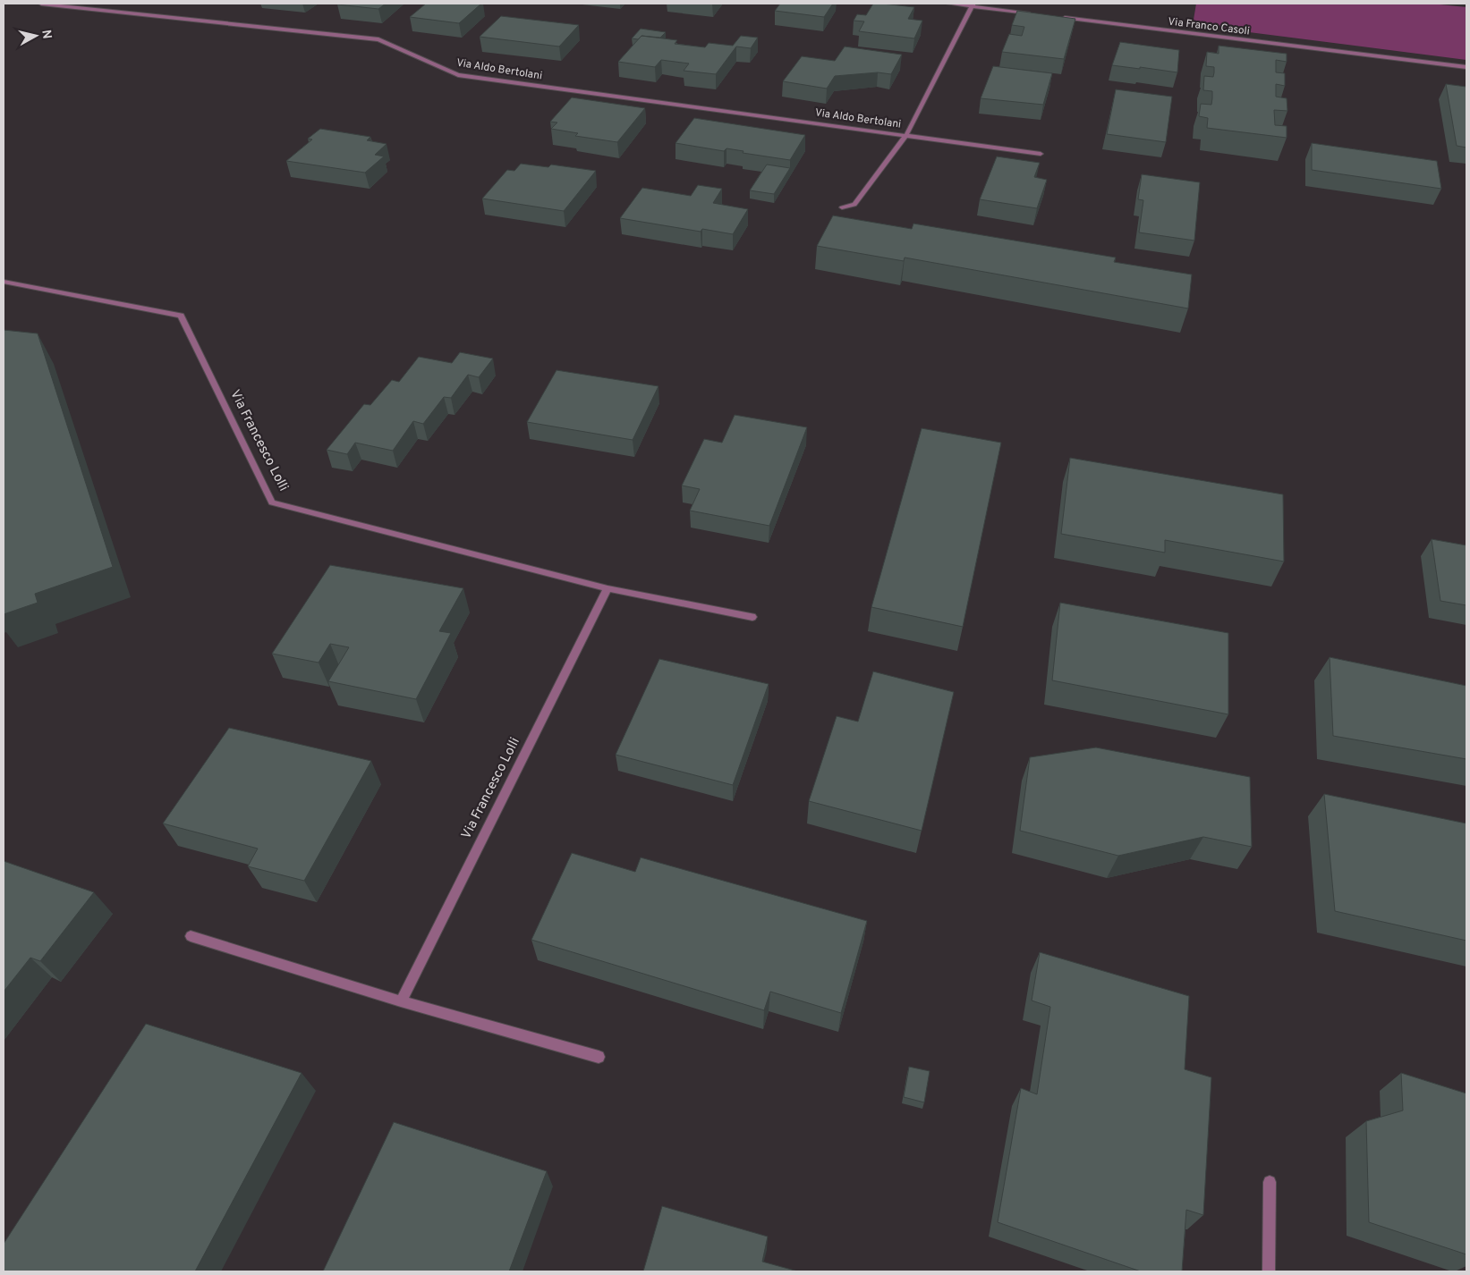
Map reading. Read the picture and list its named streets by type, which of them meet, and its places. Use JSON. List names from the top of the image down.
{
  "streets": {
    "street": ["Via Franco Casoli", "Via Aldo Bertolani", "Via Francesco Lolli"]
  },
  "north": "right"
}
